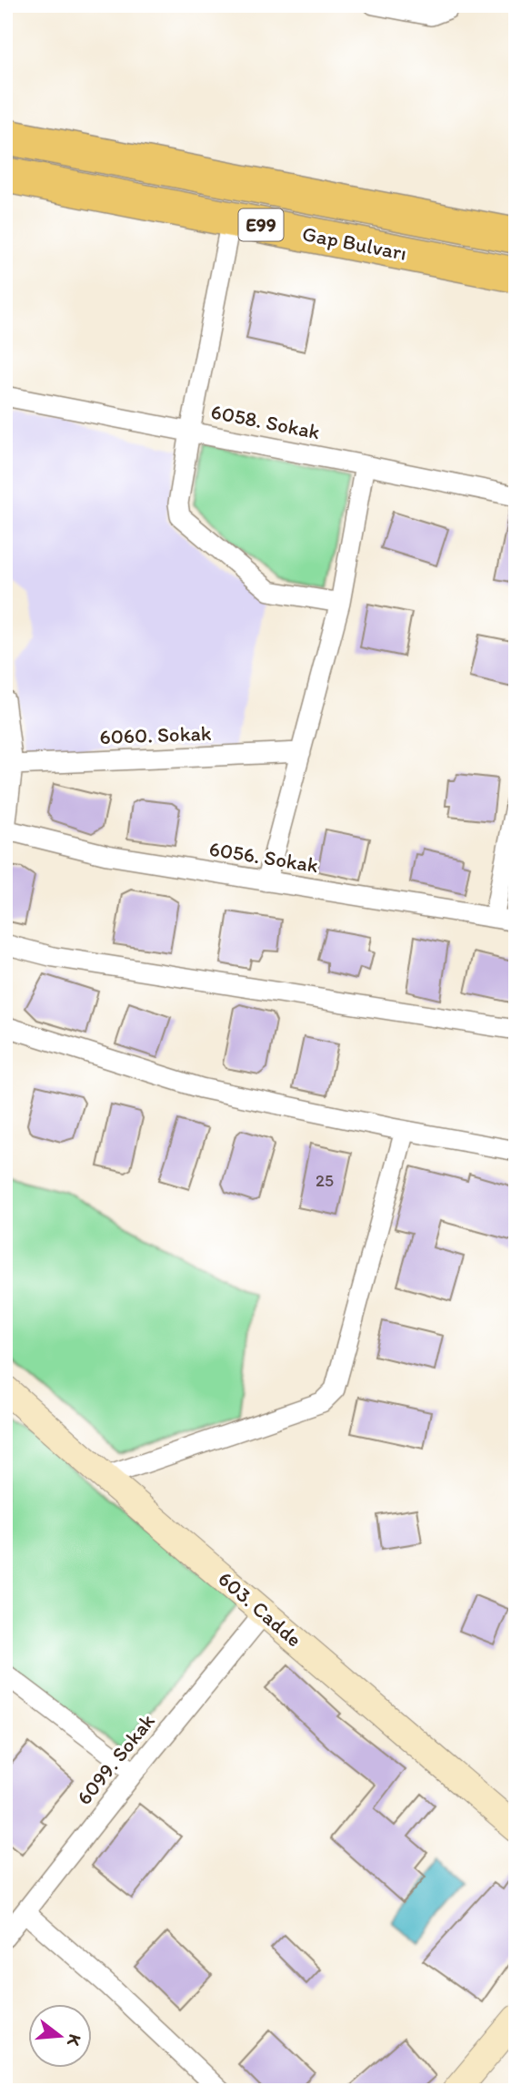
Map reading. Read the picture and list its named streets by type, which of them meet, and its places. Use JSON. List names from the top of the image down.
{
  "streets": {
    "highway": ["E99", "Gap Bulvarı"],
    "street": [
      "6058. Sokak",
      "6060. Sokak",
      "6056. Sokak",
      "603. Cadde",
      "6099. Sokak"
    ]
  },
  "crossings": [
    ["603. Cadde", "6099. Sokak"]
  ],
  "house_numbers": ["25"],
  "north": "right"
}
